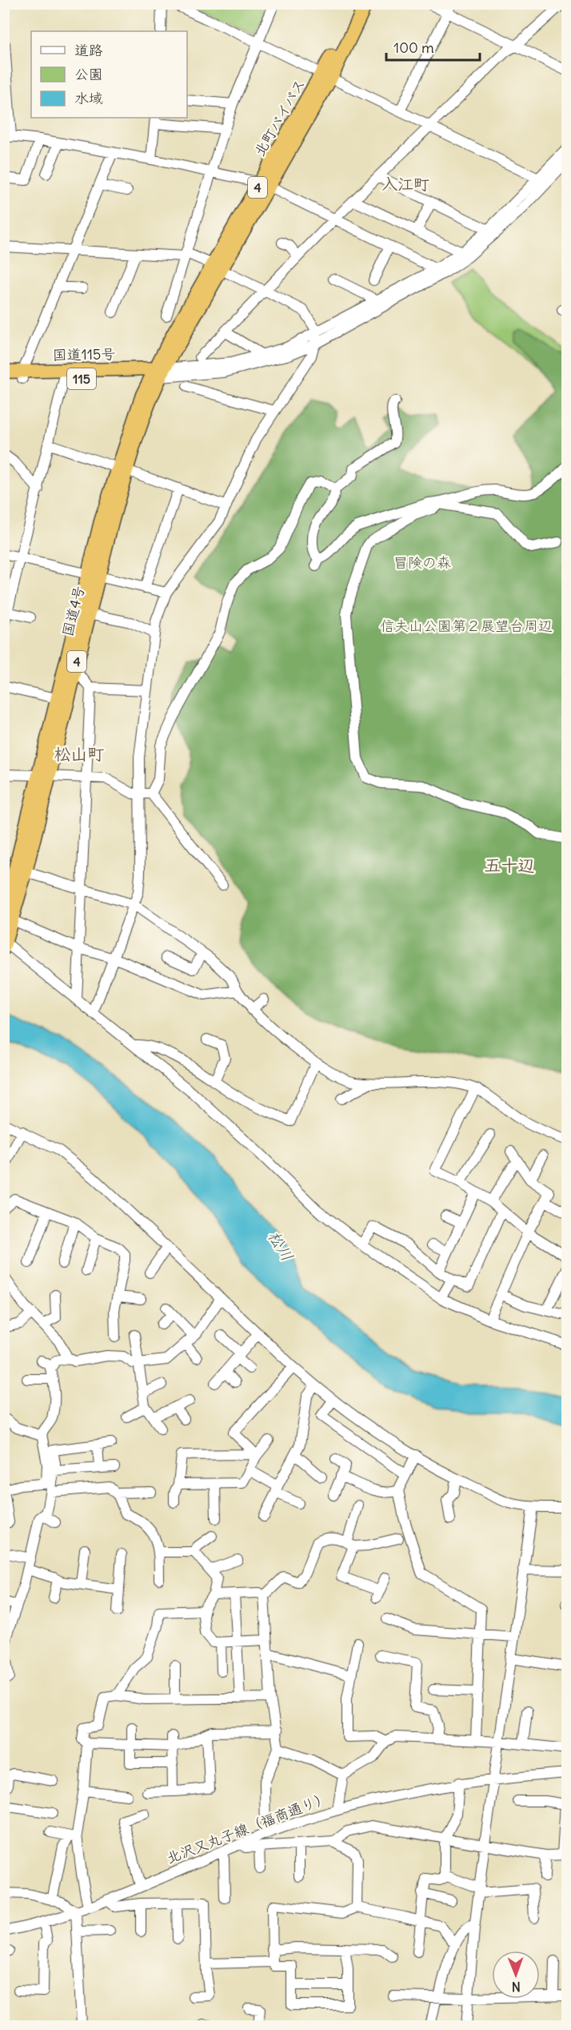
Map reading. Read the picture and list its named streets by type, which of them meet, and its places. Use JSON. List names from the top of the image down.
{
  "streets": {
    "highway": [
      "北町バイパス",
      "4",
      "国道115号",
      "115",
      "国道4号"
    ],
    "street": ["北沢又丸子線（福商通り）"]
  },
  "crossings": [
    ["北町バイパス", "国道115号"],
    ["北町バイパス", "国道4号"],
    ["国道115号", "国道4号"]
  ],
  "districts": ["入江町", "松山町", "五十辺"],
  "water": ["松川"],
  "parks": ["冒険の森", "信夫山公園第２展望台周辺"],
  "legend": ["道路", "公園", "水域"],
  "scale_bar": "100 m",
  "north": "bottom"
}
